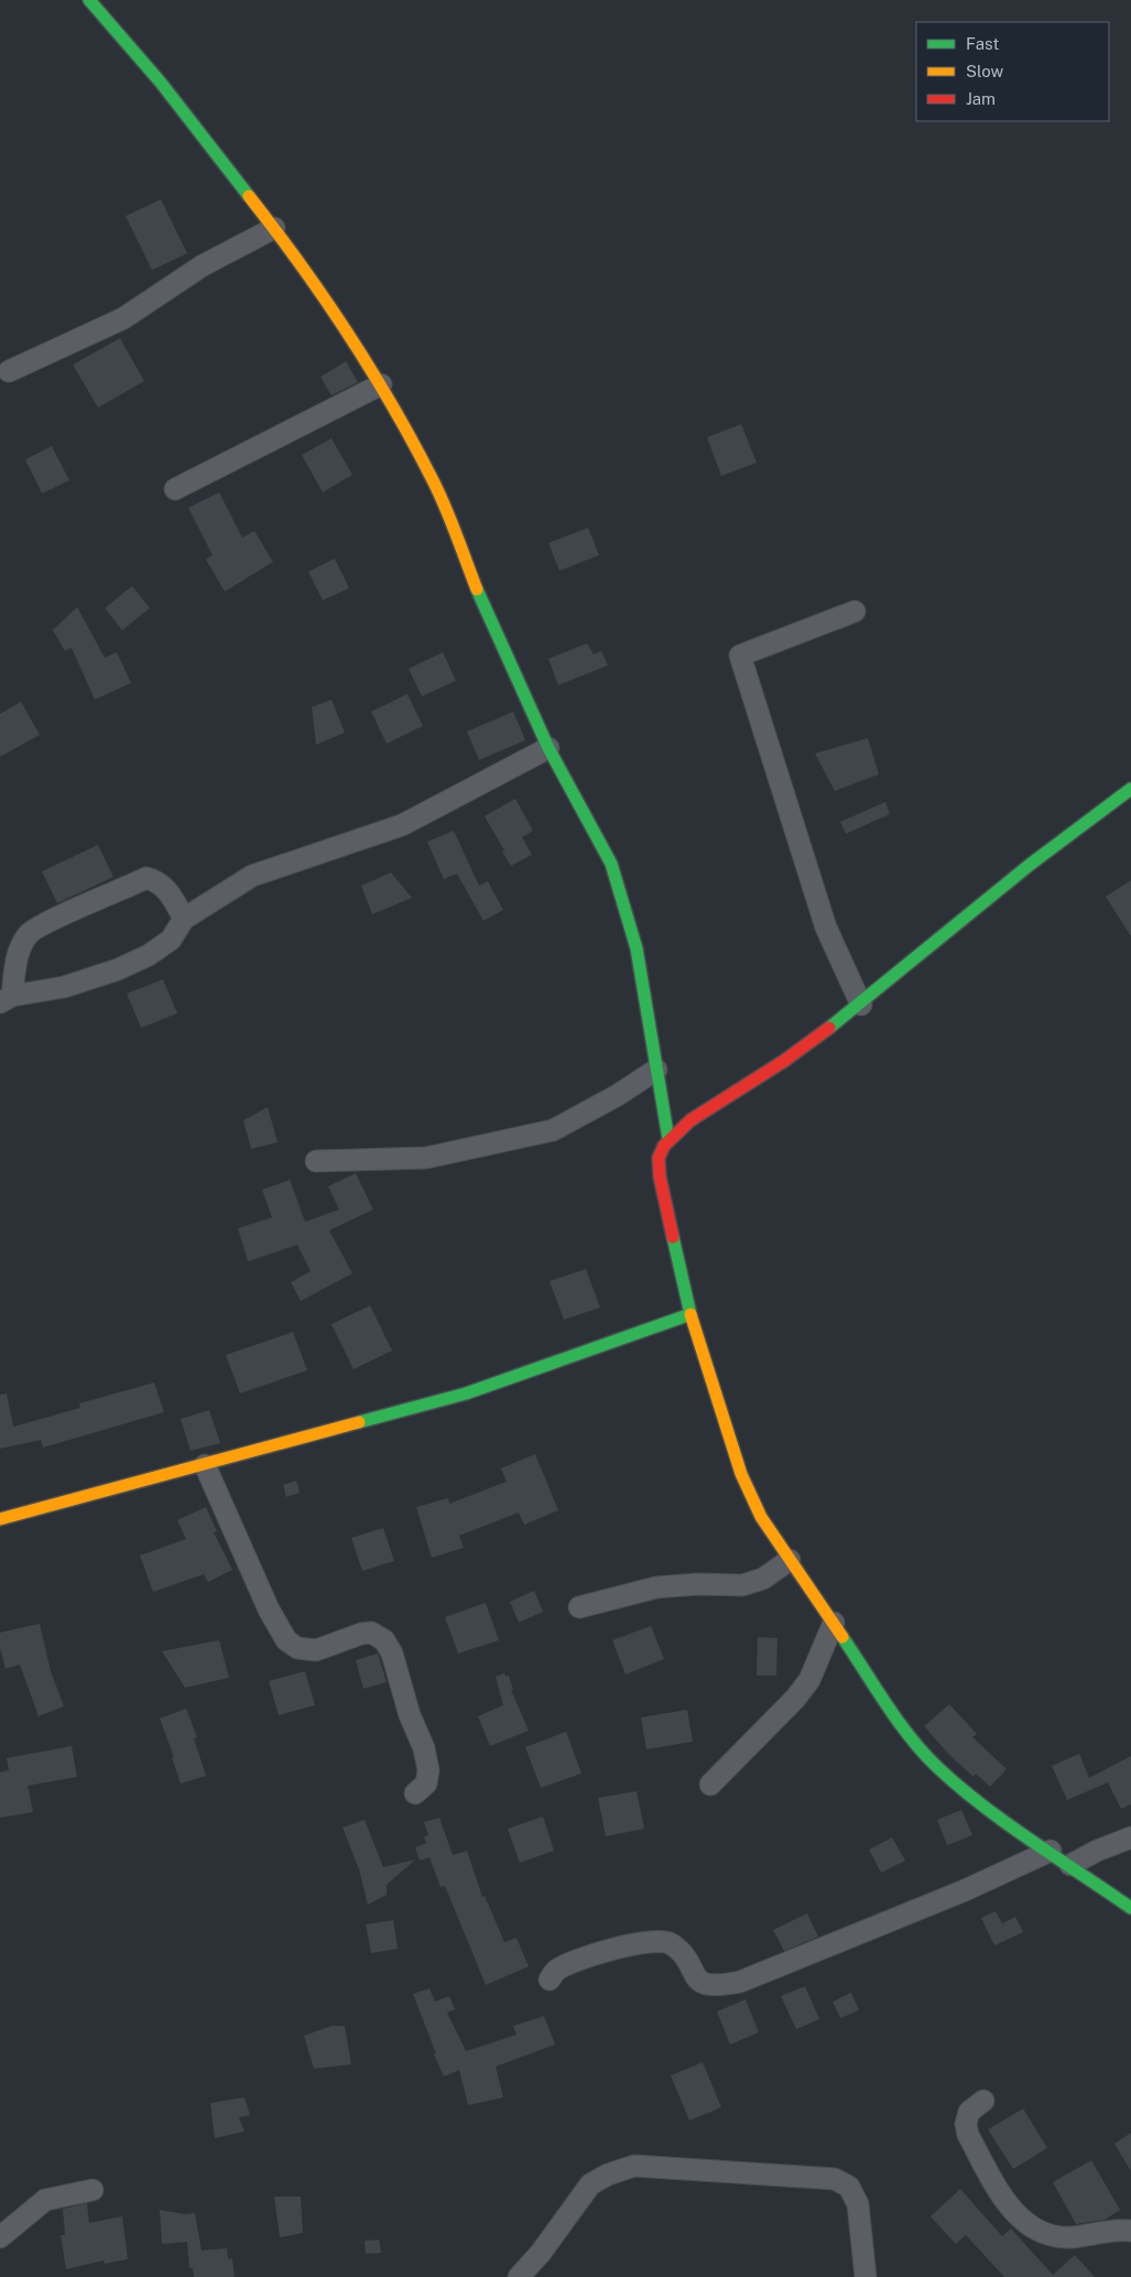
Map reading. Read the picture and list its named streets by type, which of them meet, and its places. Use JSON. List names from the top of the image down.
{
  "legend": ["Fast", "Slow", "Jam"]
}
